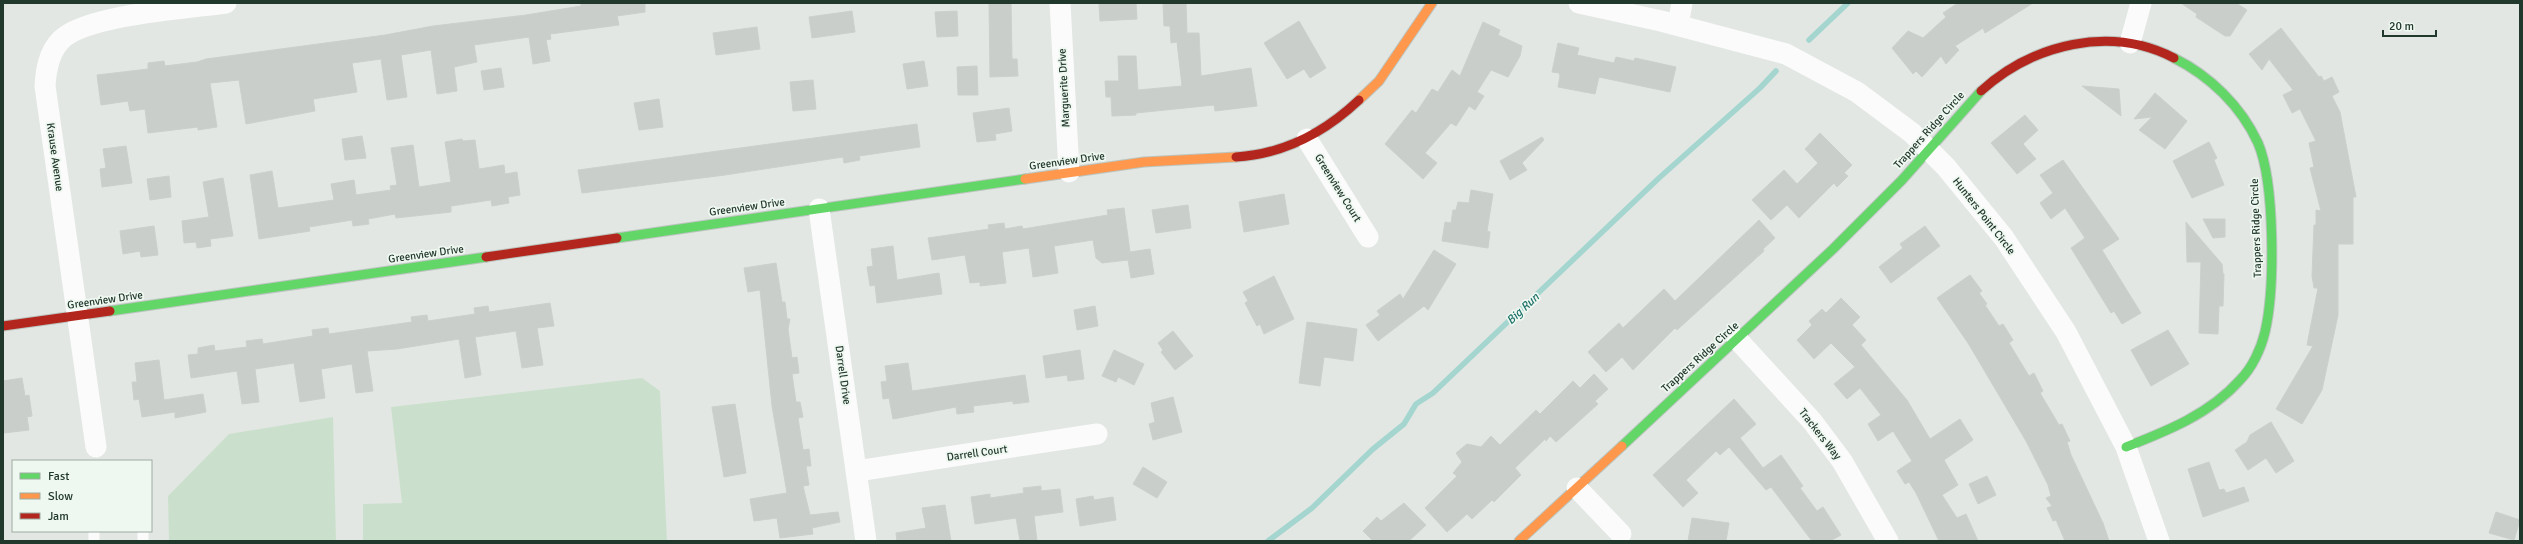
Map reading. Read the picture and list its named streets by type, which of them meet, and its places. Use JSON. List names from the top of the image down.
{
  "streets": {
    "street": [
      "Marguerite Drive",
      "Trappers Ridge Circle",
      "Krause Avenue",
      "Greenview Drive",
      "Greenview Court",
      "Hunters Point Circle",
      "Darrell Drive",
      "Trackers Way",
      "Darrell Court"
    ]
  },
  "crossings": [
    ["Marguerite Drive", "Greenview Drive"],
    ["Trappers Ridge Circle", "Hunters Point Circle"],
    ["Trappers Ridge Circle", "Trackers Way"],
    ["Krause Avenue", "Greenview Drive"],
    ["Greenview Drive", "Greenview Court"],
    ["Greenview Drive", "Darrell Drive"],
    ["Darrell Drive", "Darrell Court"]
  ],
  "water": ["Big Run"],
  "legend": ["Fast", "Slow", "Jam"],
  "scale_bar": "20 m"
}
